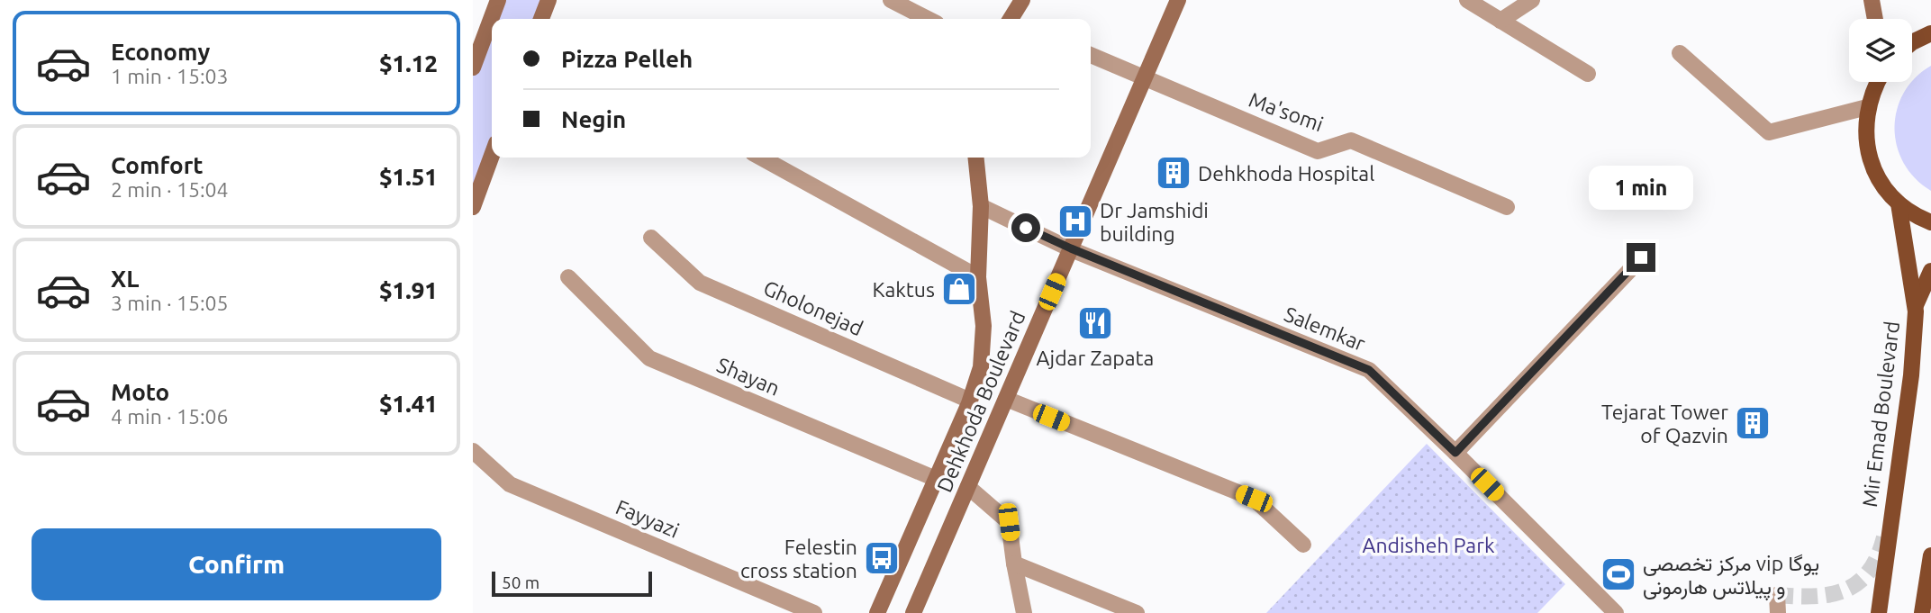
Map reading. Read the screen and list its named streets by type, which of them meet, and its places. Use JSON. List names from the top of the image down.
{
  "streets": {
    "main road": ["Dehkhoda Boulevard", "Mir Emad Boulevard"],
    "street": [
      "Ma'somi",
      "Gholonejad",
      "Salemkar",
      "Shayan",
      "Fayyazi"
    ]
  },
  "crossings": [
    ["Ma'somi", "Dehkhoda Boulevard"],
    ["Gholonejad", "Dehkhoda Boulevard"],
    ["Salemkar", "Dehkhoda Boulevard"],
    ["Shayan", "Dehkhoda Boulevard"]
  ],
  "parks": ["Andisheh Park"],
  "places": {
    "building": ["Dehkhoda Hospital", "Tejarat Tower of Qazvin"],
    "hospital": ["Dr Jamshidi building"],
    "shop": ["Kaktus"],
    "restaurant": ["Ajdar Zapata"],
    "bus stop": ["Felestin cross station"],
    "sports": ["مرکز تخصصی vip یوگا و پیلاتس هارمونی"]
  },
  "scale_bar": "50 m",
  "page": {
    "list": [
      {
        "name": "Economy",
        "note": "1 min · 15:03",
        "value": "$1.12"
      },
      {
        "name": "Comfort",
        "note": "2 min · 15:04",
        "value": "$1.51"
      },
      {
        "name": "XL",
        "note": "3 min · 15:05",
        "value": "$1.91"
      },
      {
        "name": "Moto",
        "note": "4 min · 15:06",
        "value": "$1.41"
      }
    ],
    "banner": ["Pizza Pelleh", "Negin"],
    "bubble": "1 min",
    "buttons": "Confirm",
    "scale": "50 m"
  }
}
